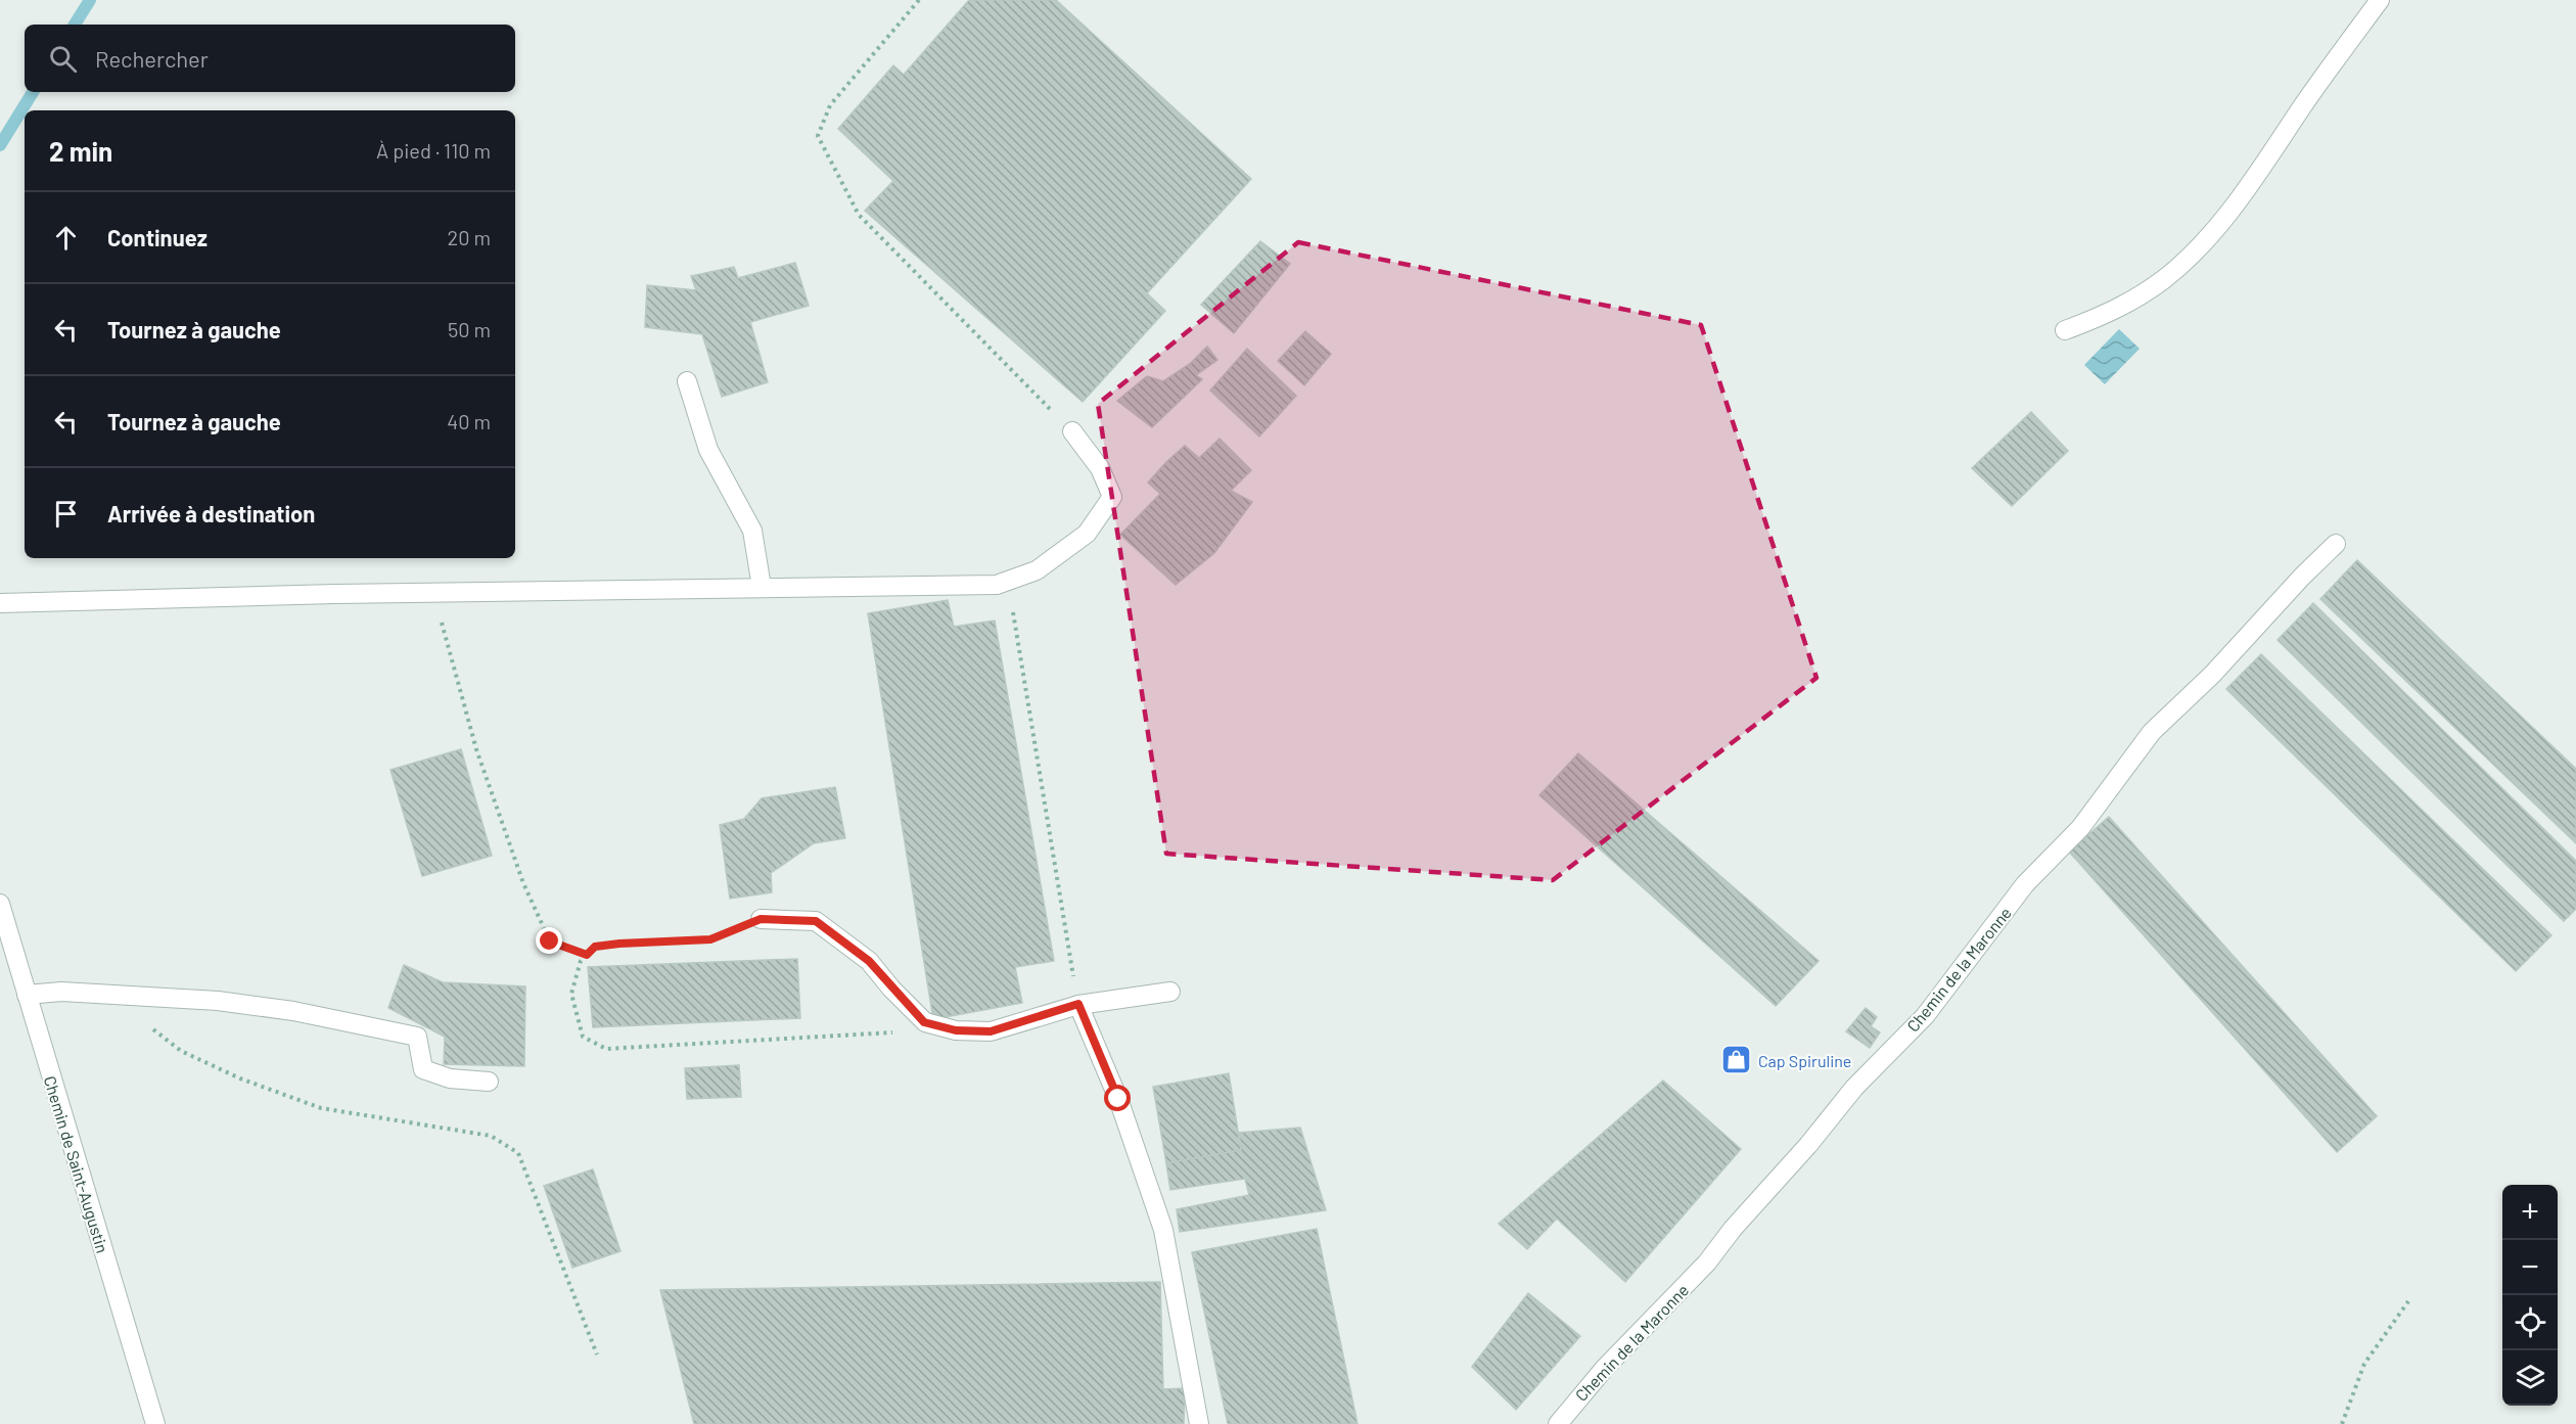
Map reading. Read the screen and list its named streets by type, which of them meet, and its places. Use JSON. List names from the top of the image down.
{
  "streets": {
    "street": ["Chemin de la Maronne", "Chemin de Saint-Augustin"]
  },
  "places": {
    "shop": ["Cap Spiruline"]
  },
  "page": {
    "search": "Rechercher",
    "heading": ["2 min", "À pied · 110 m"],
    "list": [
      ["Continuez", "20 m"],
      ["Tournez à gauche", "50 m"],
      ["Tournez à gauche", "40 m"],
      "Arrivée à destination"
    ],
    "map_buttons": ["+", "−"]
  }
}
